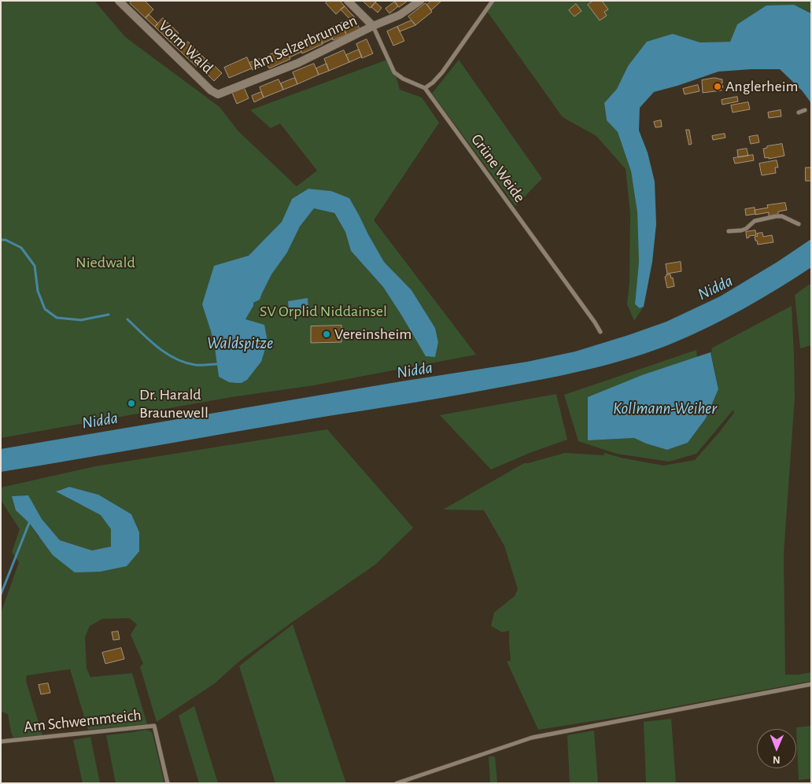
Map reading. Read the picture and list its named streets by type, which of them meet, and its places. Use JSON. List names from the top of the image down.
{
  "streets": {
    "street": ["Am Selzerbrunnen", "Vorm Wald"],
    "lane": ["Grüne Weide", "Am Schwemmteich"]
  },
  "crossings": [
    ["Am Selzerbrunnen", "Vorm Wald"]
  ],
  "water": ["Nidda", "Waldspitze", "Kollmann-Weiher"],
  "parks": ["Niedwald", "SV Orplid Niddainsel"],
  "places": ["Anglerheim", "Vereinsheim", "Dr. Harald Braunewell"],
  "north": "bottom"
}
